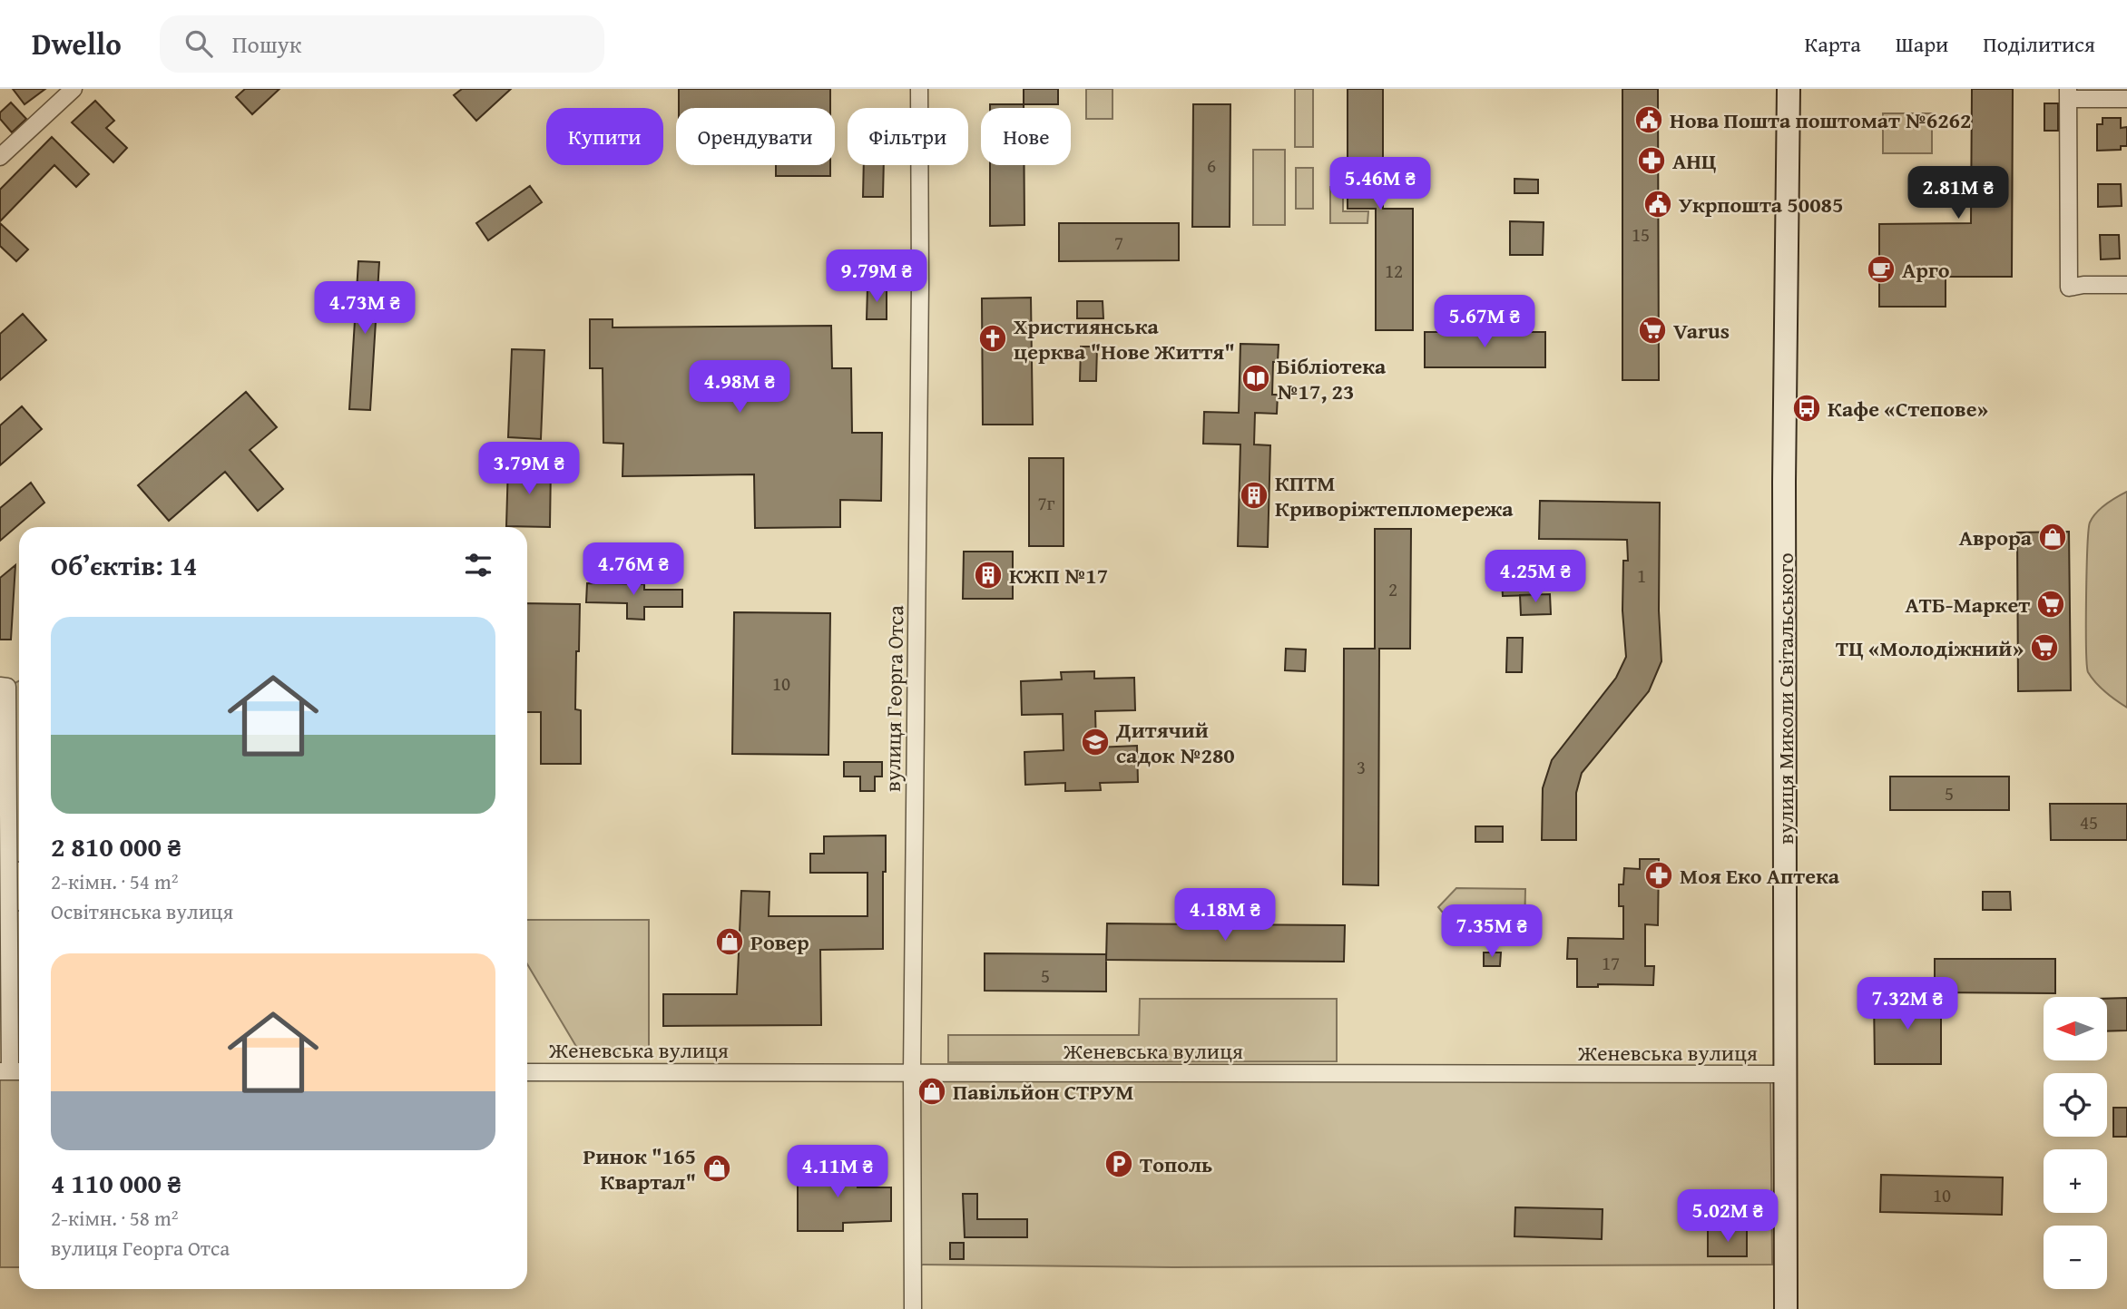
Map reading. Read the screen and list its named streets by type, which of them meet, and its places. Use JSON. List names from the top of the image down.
{
  "streets": {
    "main road": ["вулиця Миколи Світальського"],
    "street": ["вулиця Георга Отса", "Женевська вулиця"]
  },
  "crossings": [
    ["вулиця Георга Отса", "Женевська вулиця"],
    ["вулиця Миколи Світальського", "Женевська вулиця"]
  ],
  "places": {
    "public building": ["Нова Пошта поштомат №6262", "Укрпошта 50085"],
    "pharmacy": ["АНЦ", "Моя Еко Аптека"],
    "cafe": ["Арго"],
    "supermarket": ["Varus", "АТБ-Маркет", "ТЦ «Молодіжний»"],
    "church": ["Християнська церква \"Нове Життя\""],
    "library": ["Бібліотека №17, 23"],
    "bus stop": ["Кафе «Степове»"],
    "building": ["КПТМ Криворіжтепломережа", "КЖП №17"],
    "shop": [
      "Аврора",
      "Ровер",
      "Павільйон СТРУМ",
      "Ринок \"165 Квартал\""
    ],
    "school or university": ["Дитячий садок №280"],
    "parking": ["Тополь"]
  },
  "house_numbers": [
    "6",
    "15",
    "7",
    "12",
    "7г",
    "1",
    "2",
    "10",
    "3",
    "5",
    "45",
    "17",
    "5",
    "10"
  ],
  "north": "left",
  "page": {
    "header": "Dwello",
    "search": "Пошук",
    "nav": ["Карта", "Шари", "Поділитися"],
    "chip": [
      "Купити",
      "Орендувати",
      "Фільтри",
      "Нове"
    ],
    "price": [
      "5.46M ₴",
      "2.81M ₴",
      "9.79M ₴",
      "4.73M ₴",
      "5.67M ₴",
      "4.98M ₴",
      "3.79M ₴",
      "4.76M ₴",
      "4.25M ₴",
      "4.18M ₴",
      "7.35M ₴",
      "7.32M ₴",
      "4.11M ₴",
      "5.02M ₴"
    ],
    "heading": "Об’єктів: 14",
    "list": [
      {
        "name": "2 810 000 ₴",
        "note": "2-кімн. · 54 m² · Освітянська вулиця"
      },
      {
        "name": "4 110 000 ₴",
        "note": "2-кімн. · 58 m² · вулиця Георга Отса"
      }
    ],
    "map_buttons": ["+", "−"]
  }
}
